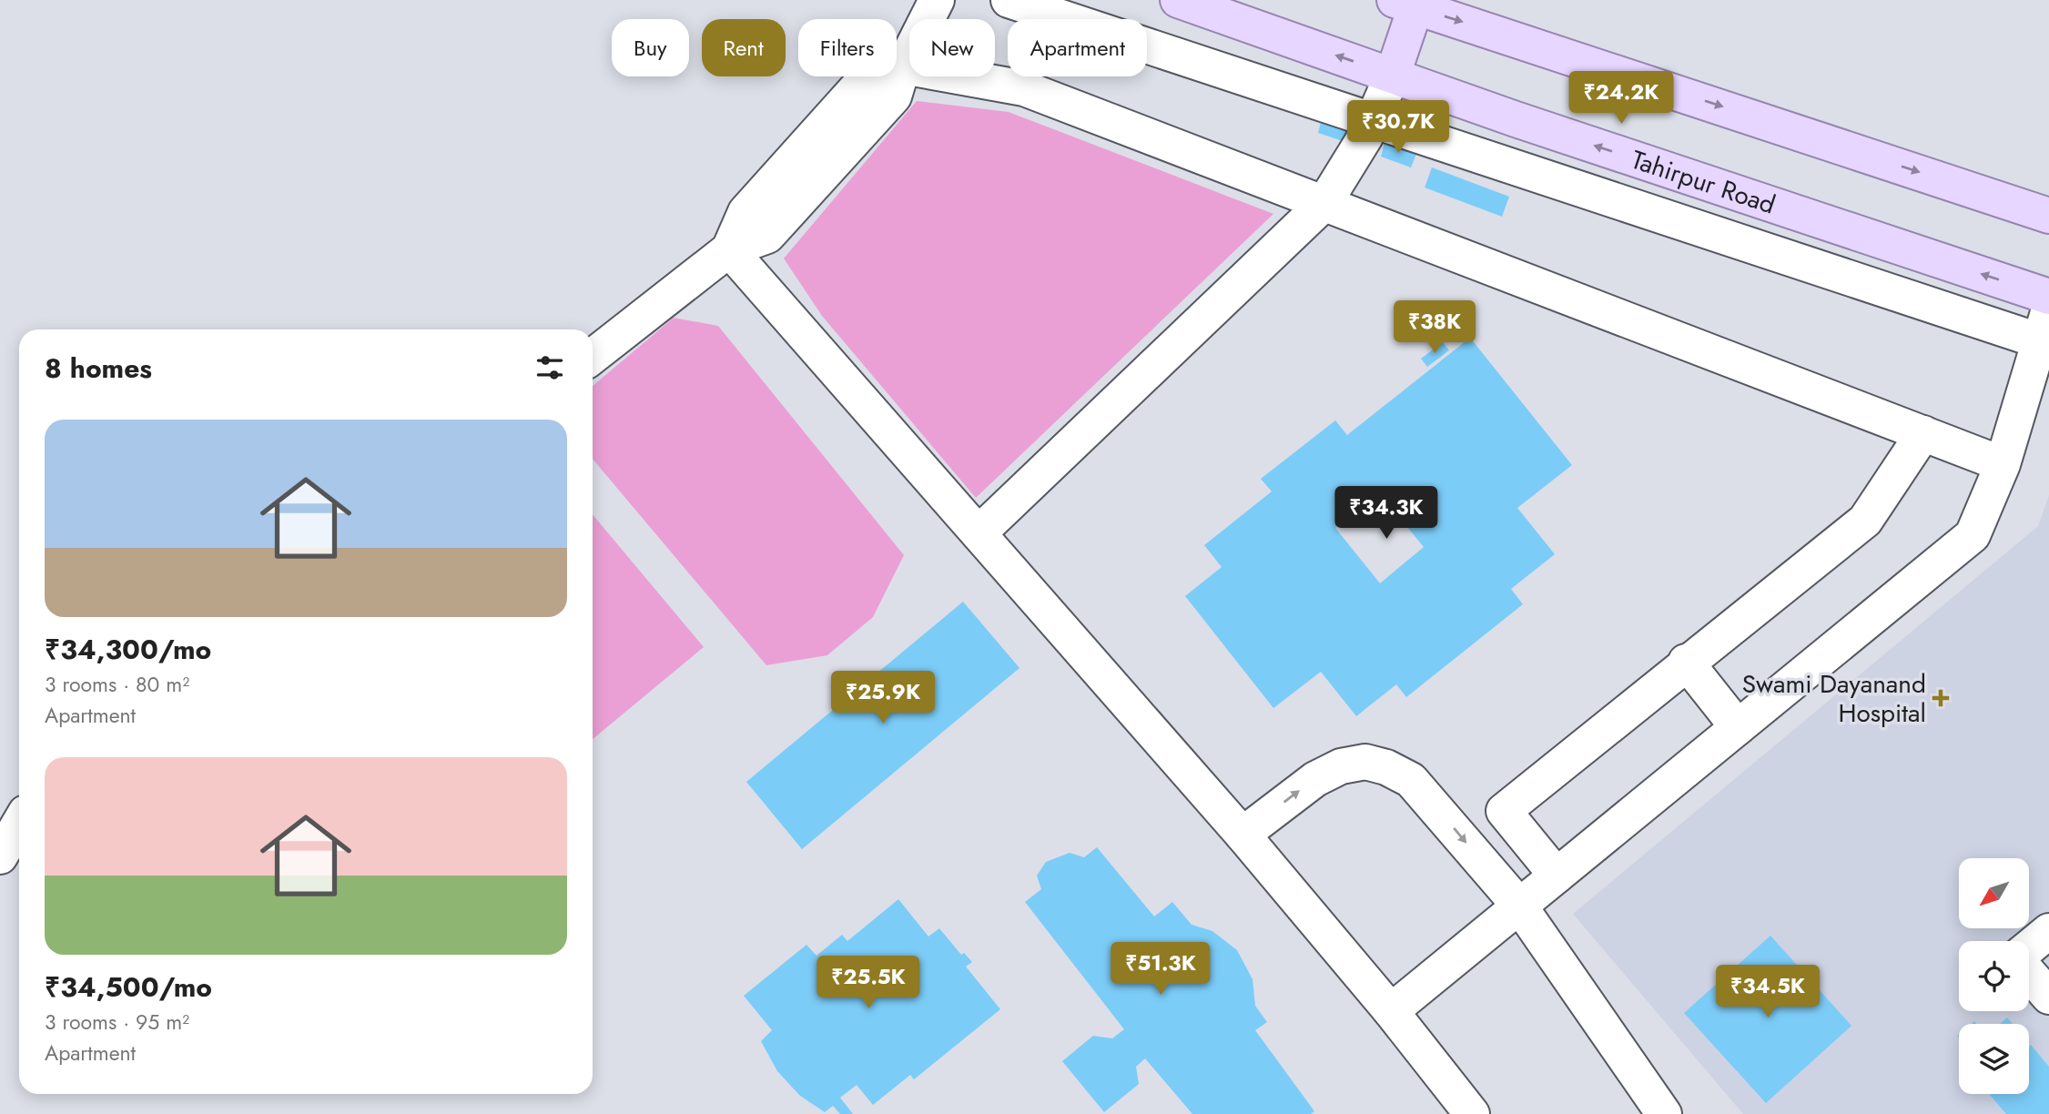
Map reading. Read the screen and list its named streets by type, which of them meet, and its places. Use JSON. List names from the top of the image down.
{
  "streets": {
    "main road": ["Tahirpur Road"]
  },
  "places": {
    "health": ["Swami Dayanand Hospital"]
  },
  "north": "bottom left",
  "page": {
    "chip": [
      "Buy",
      "Rent",
      "Filters",
      "New",
      "Apartment"
    ],
    "price": [
      "₹24.2K",
      "₹30.7K",
      "₹38K",
      "₹34.3K",
      "₹25.9K",
      "₹51.3K",
      "₹25.5K",
      "₹34.5K"
    ],
    "heading": "8 homes",
    "list": [
      {
        "name": "₹34,300/mo",
        "note": "3 rooms · 80 m² · Apartment"
      },
      {
        "name": "₹34,500/mo",
        "note": "3 rooms · 95 m² · Apartment"
      }
    ]
  }
}
